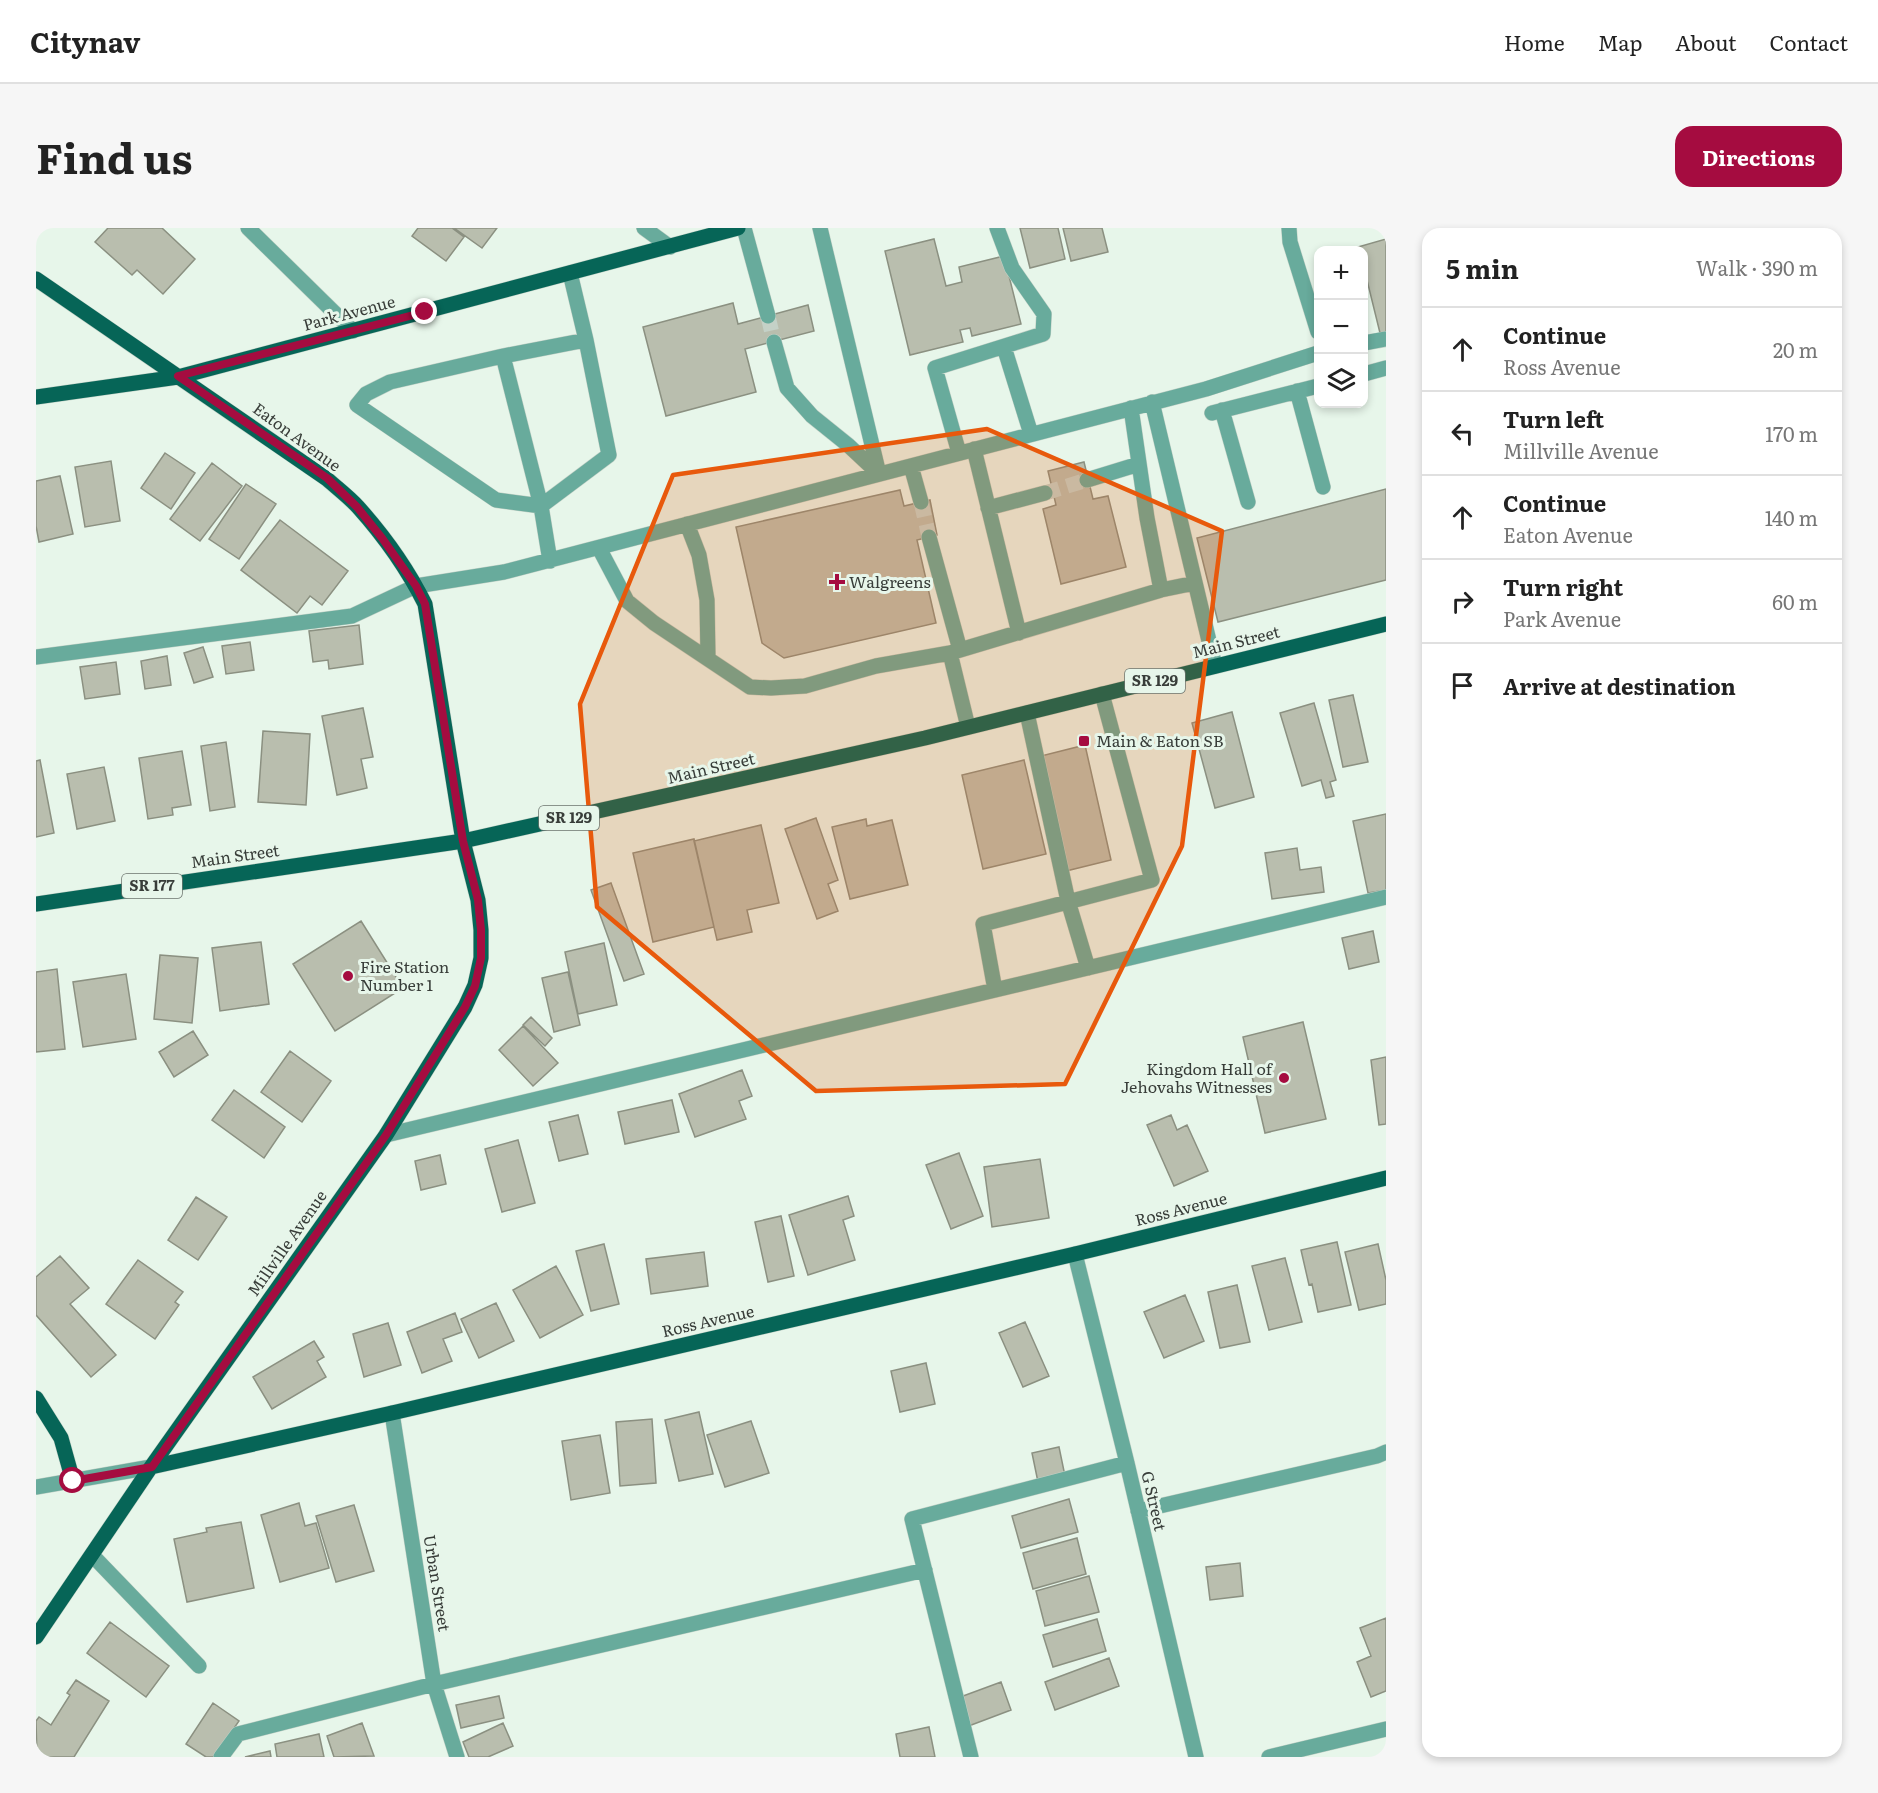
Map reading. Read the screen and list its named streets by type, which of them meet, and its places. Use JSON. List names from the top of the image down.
{
  "streets": {
    "main road": [
      "Park Avenue",
      "Eaton Avenue",
      "Main Street",
      "SR 129",
      "SR 177",
      "Ross Avenue",
      "Millville Avenue"
    ],
    "street": ["G Street", "Urban Street"]
  },
  "crossings": [
    ["Park Avenue", "Eaton Avenue"],
    ["Eaton Avenue", "Main Street"],
    ["Eaton Avenue", "Millville Avenue"],
    ["Main Street", "Millville Avenue"],
    ["Ross Avenue", "Millville Avenue"],
    ["Ross Avenue", "G Street"],
    ["Ross Avenue", "Urban Street"]
  ],
  "places": {
    "health": ["Walgreens"],
    "transit": ["Main & Eaton SB"],
    "other": ["Fire Station Number 1", "Kingdom Hall of Jehovahs Witnesses"]
  },
  "page": {
    "header": "Citynav",
    "nav": [
      "Home",
      "Map",
      "About",
      "Contact"
    ],
    "title": "Find us",
    "buttons": "Directions",
    "heading": ["5 min", "Walk · 390 m"],
    "map_buttons": ["+", "−"],
    "list": [
      ["Continue", "Ross Avenue", "20 m"],
      ["Turn left", "Millville Avenue", "170 m"],
      ["Continue", "Eaton Avenue", "140 m"],
      ["Turn right", "Park Avenue", "60 m"],
      "Arrive at destination"
    ]
  }
}
